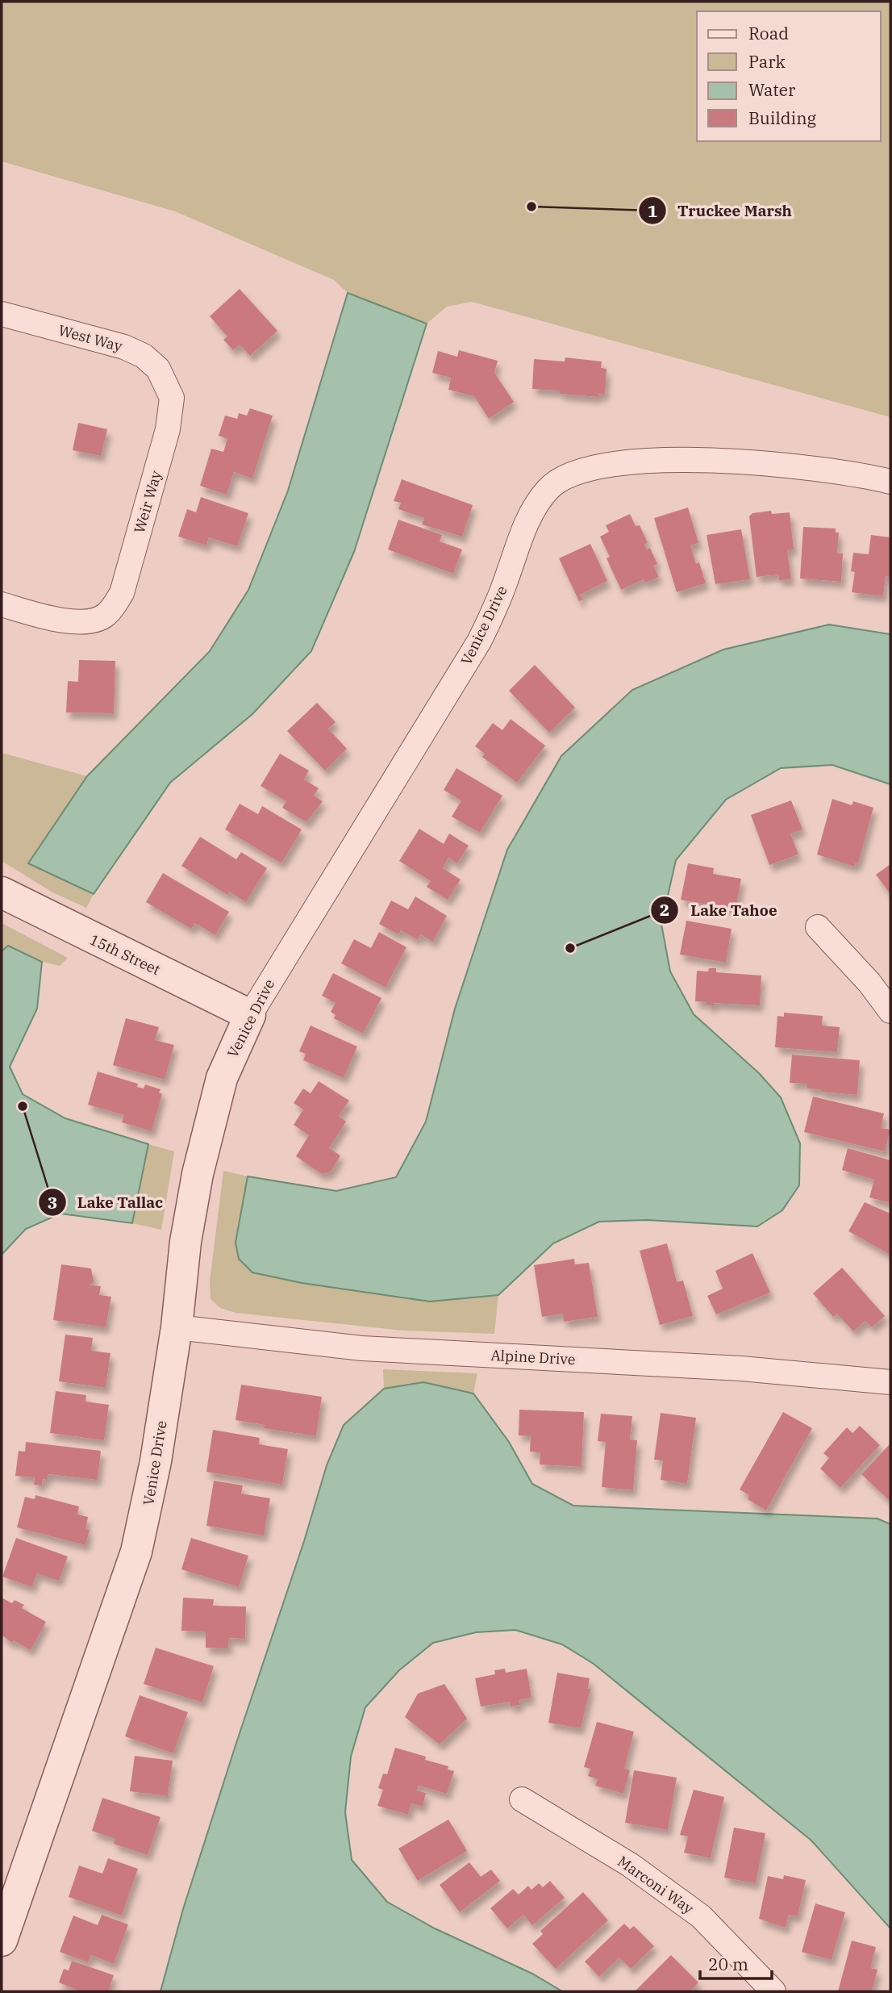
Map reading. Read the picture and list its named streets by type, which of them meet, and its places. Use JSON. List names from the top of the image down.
{
  "streets": {
    "street": [
      "West Way",
      "Weir Way",
      "Venice Drive",
      "15th Street",
      "Alpine Drive",
      "Marconi Way"
    ]
  },
  "crossings": [
    ["West Way", "Weir Way"],
    ["Venice Drive", "15th Street"],
    ["Venice Drive", "Alpine Drive"]
  ],
  "places": ["Truckee Marsh", "Lake Tahoe", "Lake Tallac"],
  "legend": [
    "Road",
    "Park",
    "Water",
    "Building"
  ],
  "scale_bar": "20 m"
}
